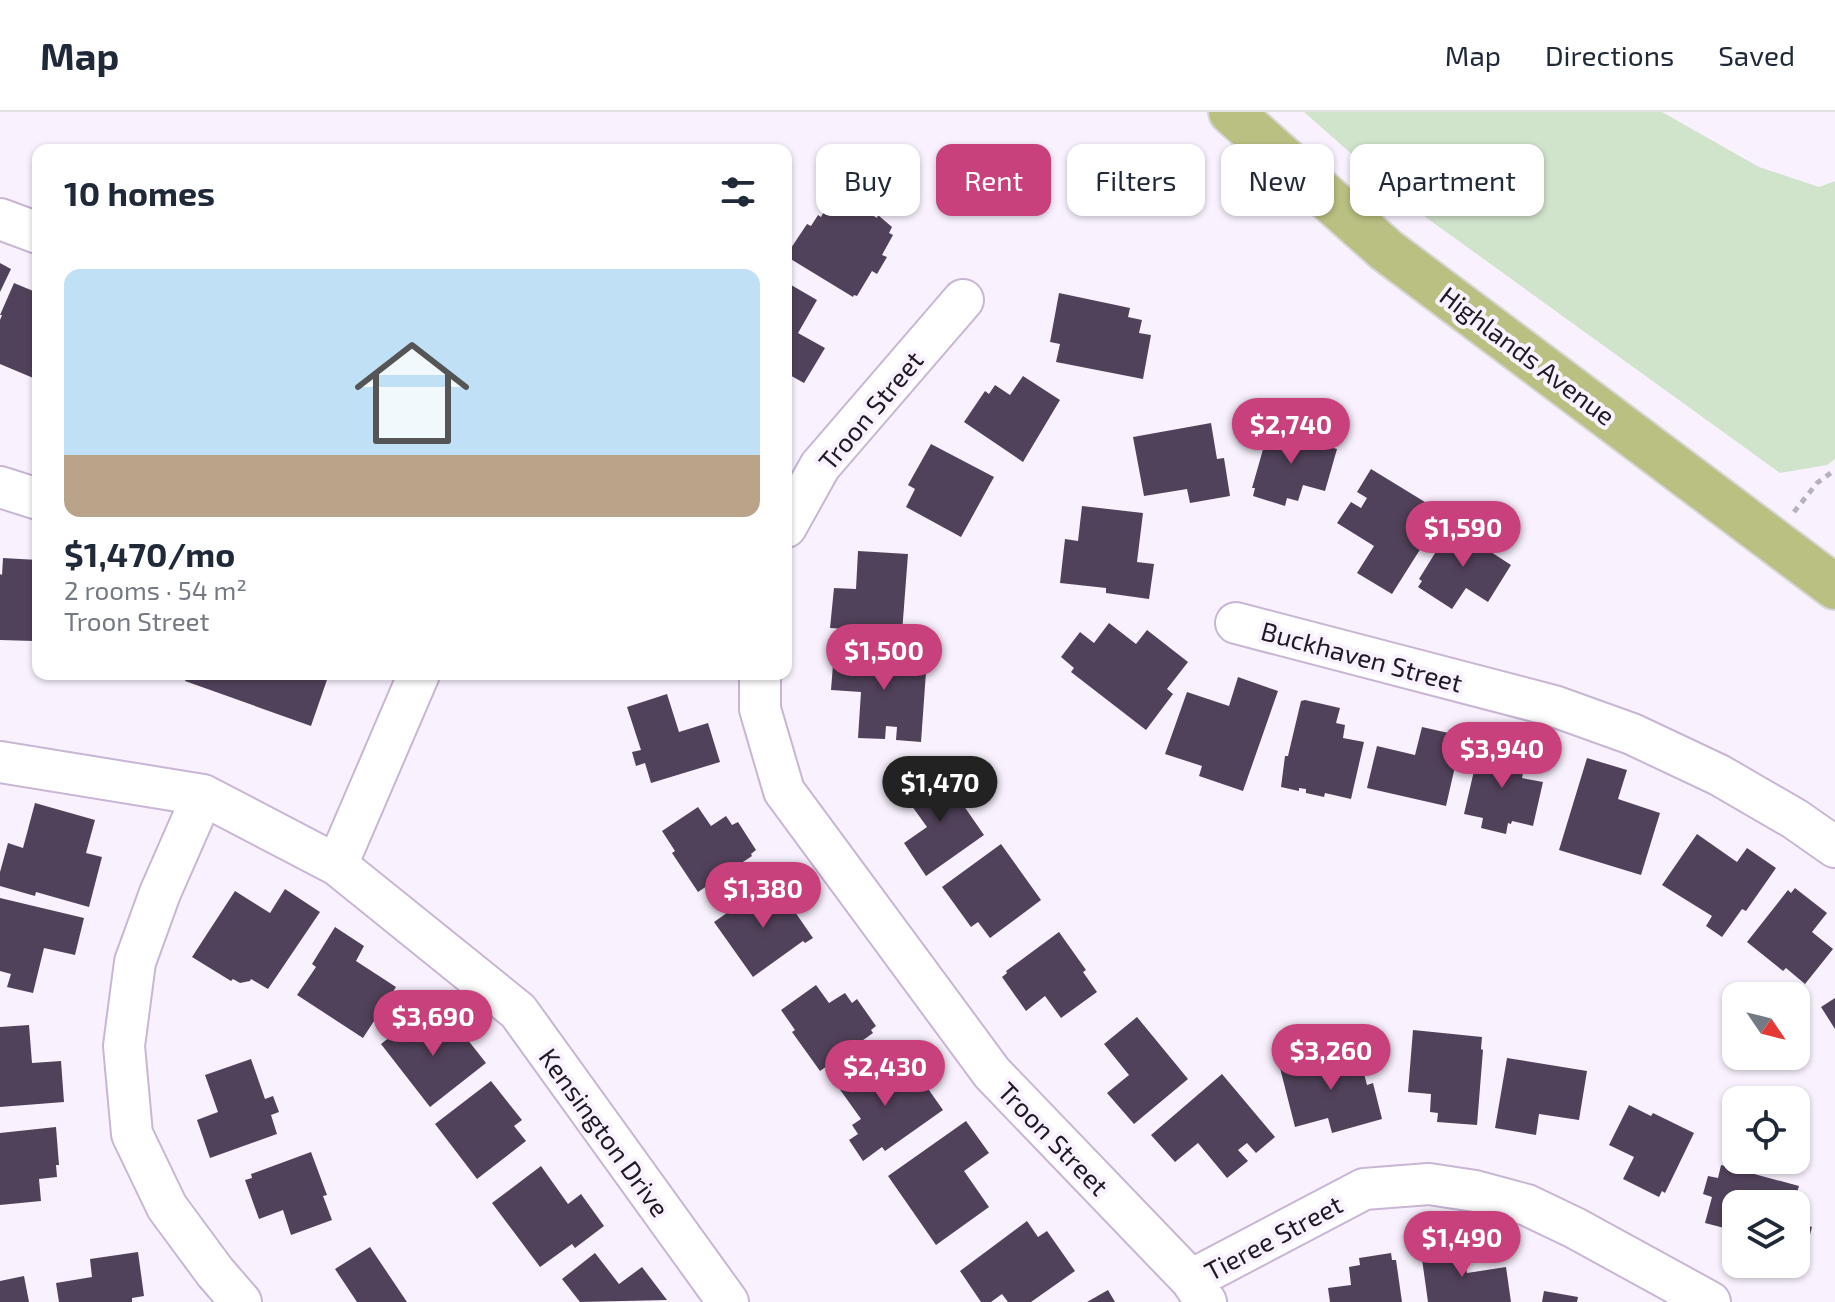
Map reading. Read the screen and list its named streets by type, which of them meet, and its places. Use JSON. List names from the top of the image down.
{
  "streets": {
    "main road": ["Highlands Avenue"],
    "street": [
      "Troon Street",
      "Buckhaven Street",
      "Kensington Drive",
      "Tieree Street"
    ]
  },
  "crossings": [
    ["Troon Street", "Tieree Street"]
  ],
  "north": "bottom right",
  "page": {
    "header": "Map",
    "nav": ["Map", "Directions", "Saved"],
    "chip": [
      "Buy",
      "Rent",
      "Filters",
      "New",
      "Apartment"
    ],
    "heading": "10 homes",
    "list": [
      {
        "name": "$1,470/mo",
        "note": "2 rooms · 54 m² · Troon Street"
      }
    ],
    "price": [
      "$2,740",
      "$1,590",
      "$1,500",
      "$3,940",
      "$1,470",
      "$1,380",
      "$3,690",
      "$3,260",
      "$2,430",
      "$1,490"
    ]
  }
}
